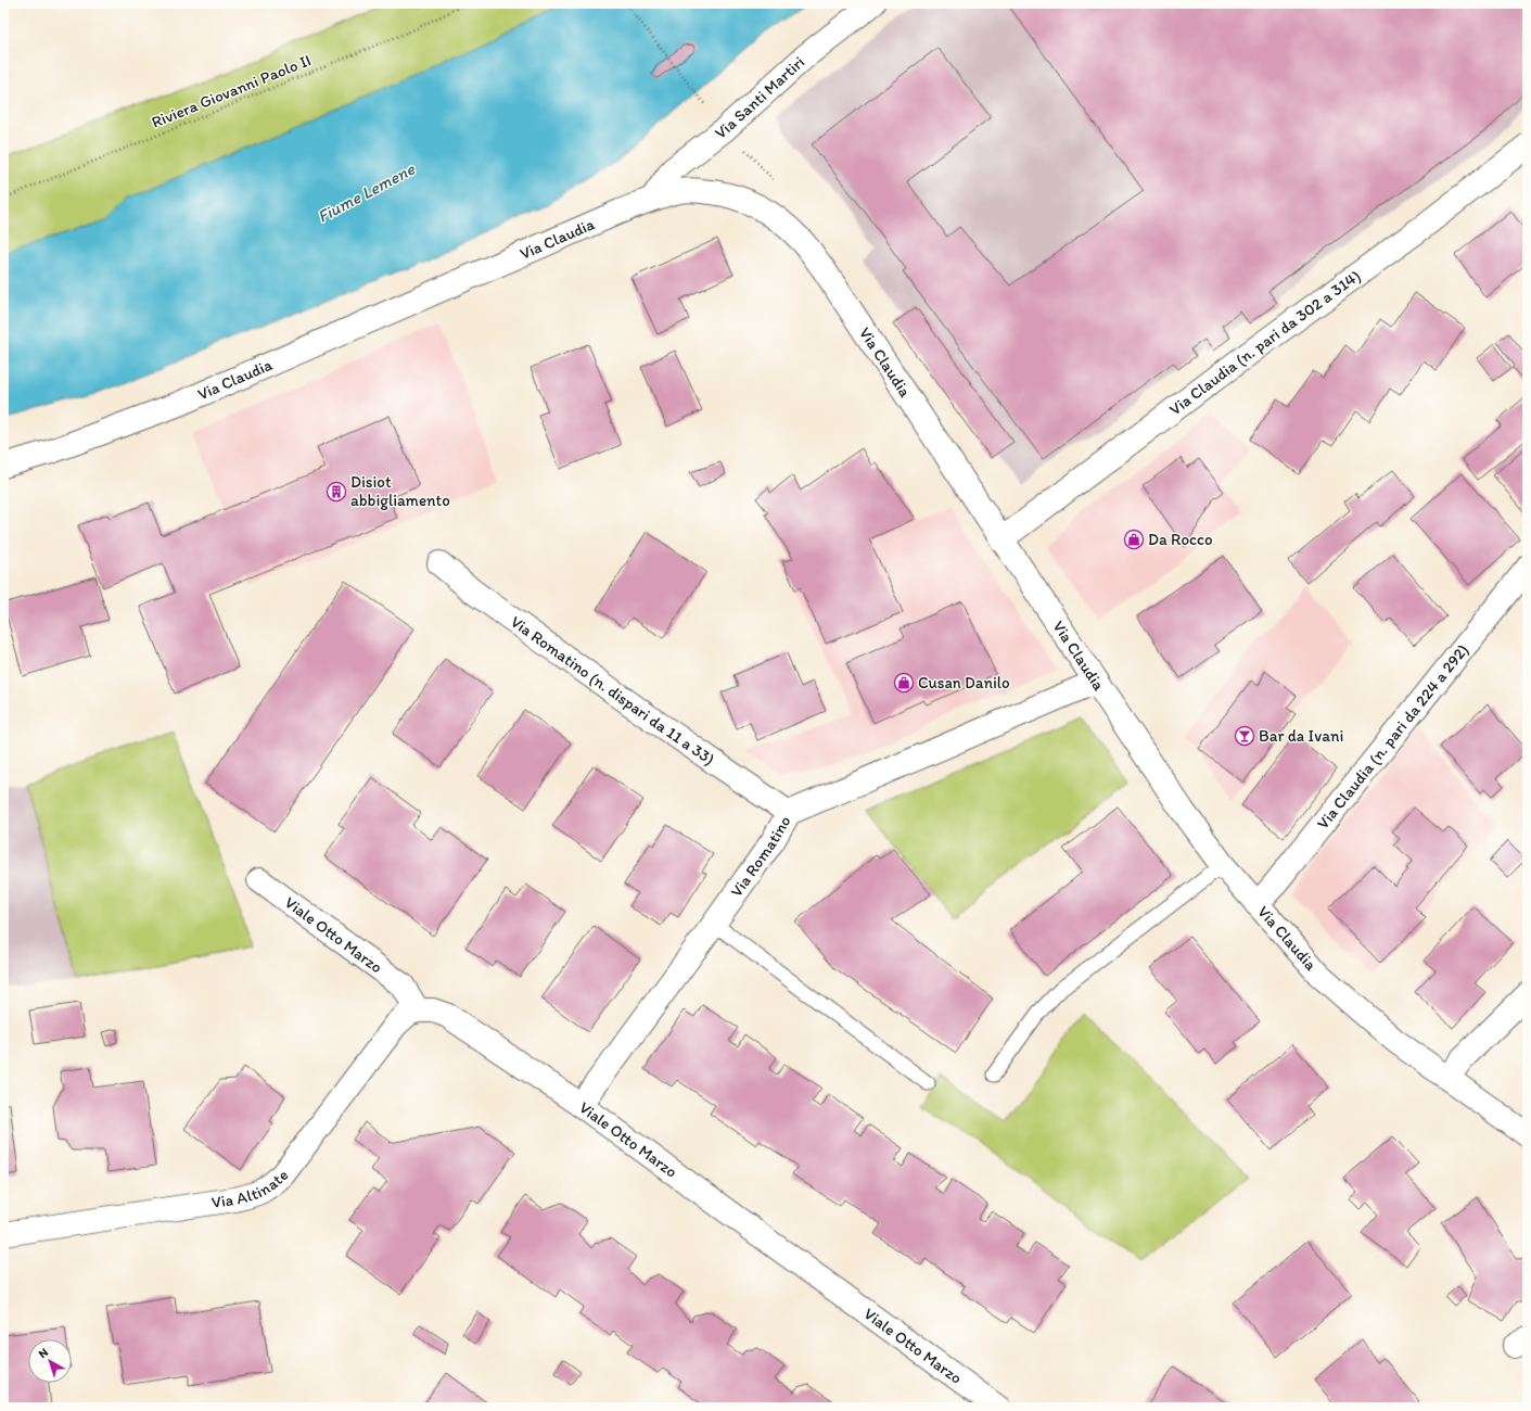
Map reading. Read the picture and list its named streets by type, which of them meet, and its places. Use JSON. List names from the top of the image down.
{
  "streets": {
    "street": [
      "Via Santi Martiri",
      "Via Claudia",
      "Via Claudia (n. pari da 302 a 314)",
      "Via Romatino (n. dispari da 11 a 33)",
      "Via Claudia (n. pari da 224 a 292)",
      "Via Romatino",
      "Viale Otto Marzo",
      "Via Altinate"
    ],
    "path": ["Riviera Giovanni Paolo II"]
  },
  "crossings": [
    ["Via Santi Martiri", "Via Claudia"],
    ["Via Claudia", "Via Claudia (n. pari da 302 a 314)"],
    ["Via Claudia", "Via Claudia (n. pari da 224 a 292)"],
    ["Via Claudia", "Via Romatino"],
    ["Via Romatino (n. dispari da 11 a 33)", "Via Romatino"],
    ["Via Romatino", "Viale Otto Marzo"],
    ["Viale Otto Marzo", "Via Altinate"]
  ],
  "water": ["Fiume Lemene"],
  "places": {
    "building": ["Disiot abbigliamento"],
    "shop": ["Da Rocco", "Cusan Danilo"],
    "bar": ["Bar da Ivani"]
  },
  "north": "top left"
}
